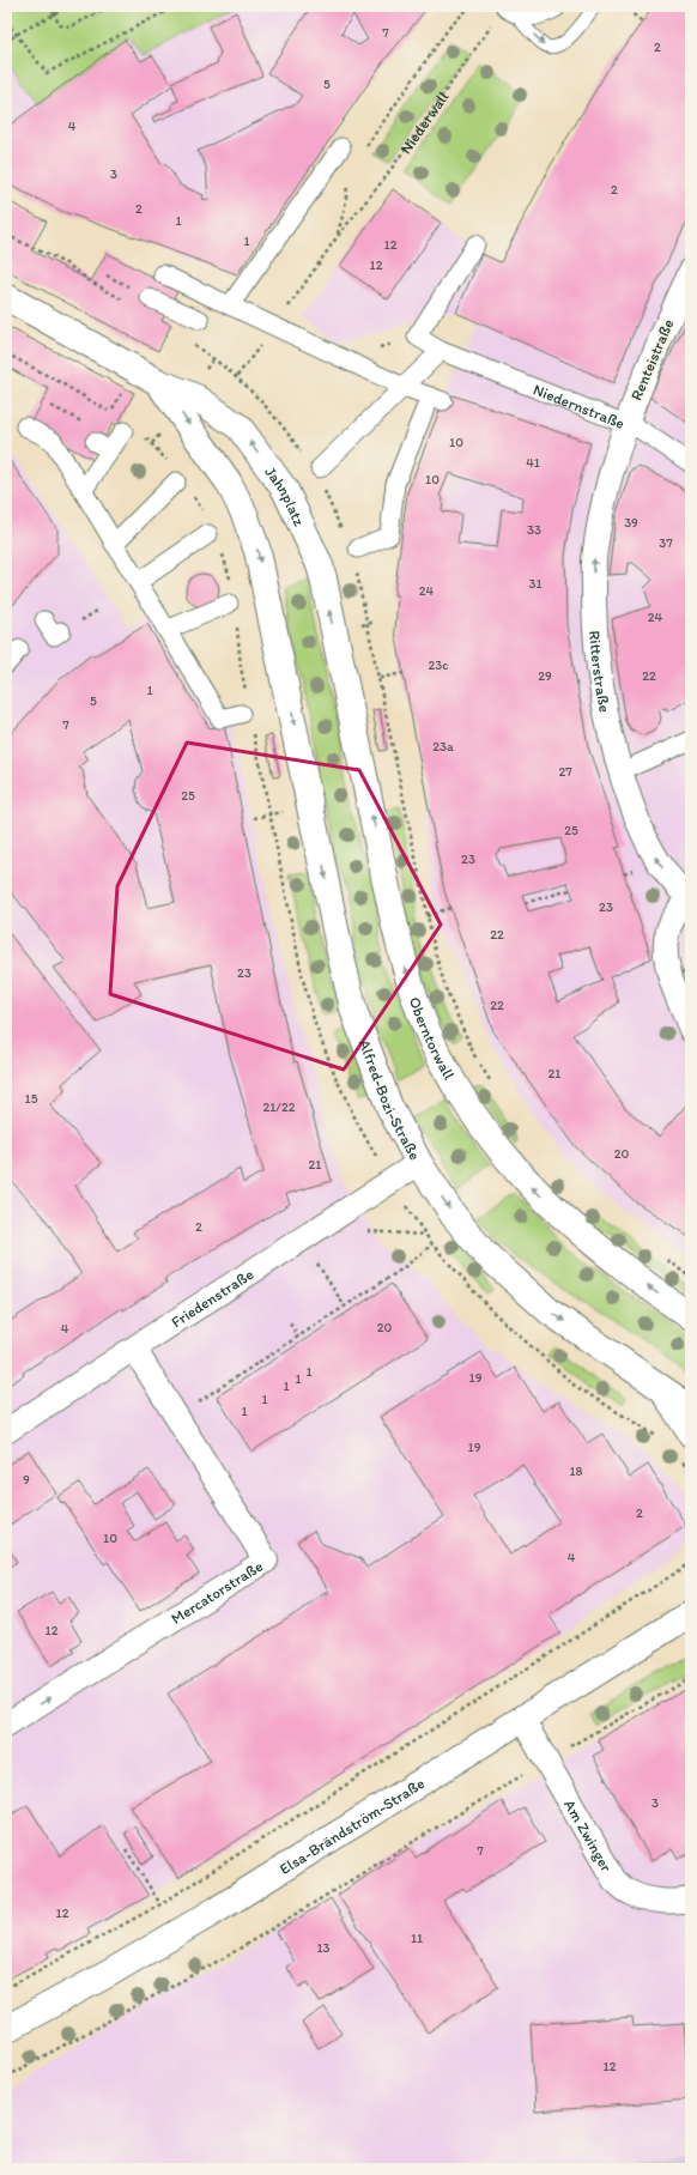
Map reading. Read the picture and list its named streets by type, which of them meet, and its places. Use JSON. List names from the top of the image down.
{
  "streets": {
    "street": [
      "Renteistraße",
      "Niedernstraße",
      "Jahnplatz",
      "Ritterstraße",
      "Oberntorwall",
      "Alfred-Bozi-Straße",
      "Friedenstraße",
      "Mercatorstraße",
      "Elsa-Brändström-Straße",
      "Am Zwinger"
    ],
    "path": ["Niederwall"]
  },
  "crossings": [
    ["Renteistraße", "Niedernstraße"],
    ["Renteistraße", "Ritterstraße"],
    ["Niedernstraße", "Ritterstraße"],
    ["Jahnplatz", "Oberntorwall"],
    ["Jahnplatz", "Alfred-Bozi-Straße"],
    ["Alfred-Bozi-Straße", "Friedenstraße"],
    ["Friedenstraße", "Mercatorstraße"],
    ["Elsa-Brändström-Straße", "Am Zwinger"]
  ],
  "one_way": ["Ritterstraße", "Oberntorwall", "Alfred-Bozi-Straße"],
  "house_numbers": [
    "7",
    "2",
    "5",
    "4",
    "3",
    "2",
    "2",
    "1",
    "1",
    "12",
    "12",
    "10",
    "41",
    "10",
    "39",
    "33",
    "37",
    "31",
    "24",
    "24",
    "23c",
    "29",
    "22",
    "1",
    "5",
    "7",
    "23a",
    "27",
    "25",
    "25",
    "23",
    "23",
    "22",
    "23",
    "22",
    "21",
    "15",
    "21/22",
    "20",
    "21",
    "2",
    "20",
    "4",
    "1",
    "19",
    "1",
    "1",
    "1",
    "1",
    "19",
    "18",
    "9",
    "2",
    "10",
    "4",
    "12",
    "3",
    "7",
    "12",
    "11",
    "13",
    "12"
  ]
}
